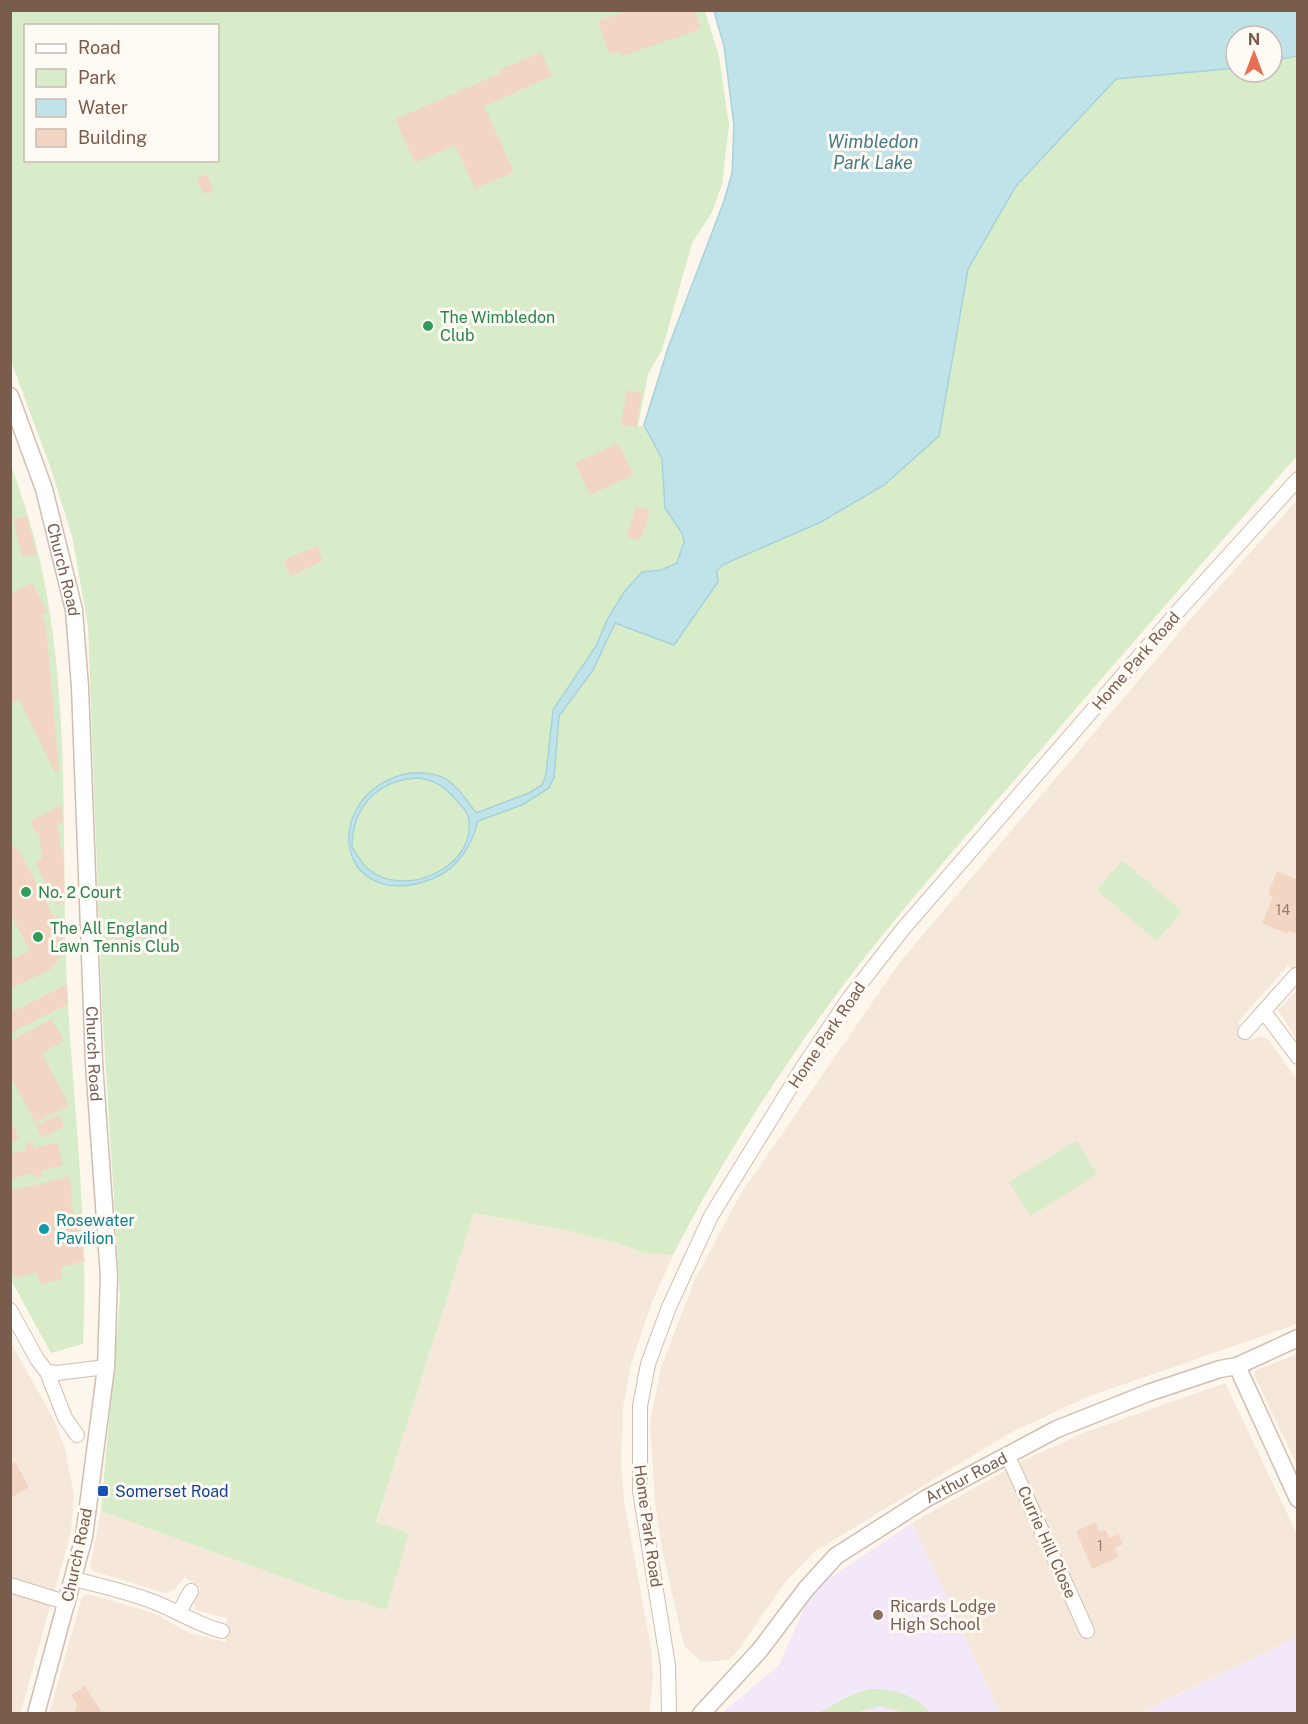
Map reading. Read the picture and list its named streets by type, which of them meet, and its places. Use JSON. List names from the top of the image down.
{
  "streets": {
    "street": [
      "Church Road",
      "Home Park Road",
      "Arthur Road",
      "Currie Hill Close"
    ]
  },
  "crossings": [
    ["Arthur Road", "Currie Hill Close"]
  ],
  "water": ["Wimbledon Park Lake"],
  "places": {
    "other": [
      "The Wimbledon Club",
      "No. 2 Court",
      "The All England Lawn Tennis Club",
      "Rosewater Pavilion",
      "Ricards Lodge High School"
    ],
    "transit": ["Somerset Road"]
  },
  "house_numbers": ["14", "1"],
  "legend": [
    "Road",
    "Park",
    "Water",
    "Building"
  ],
  "north": "top"
}
